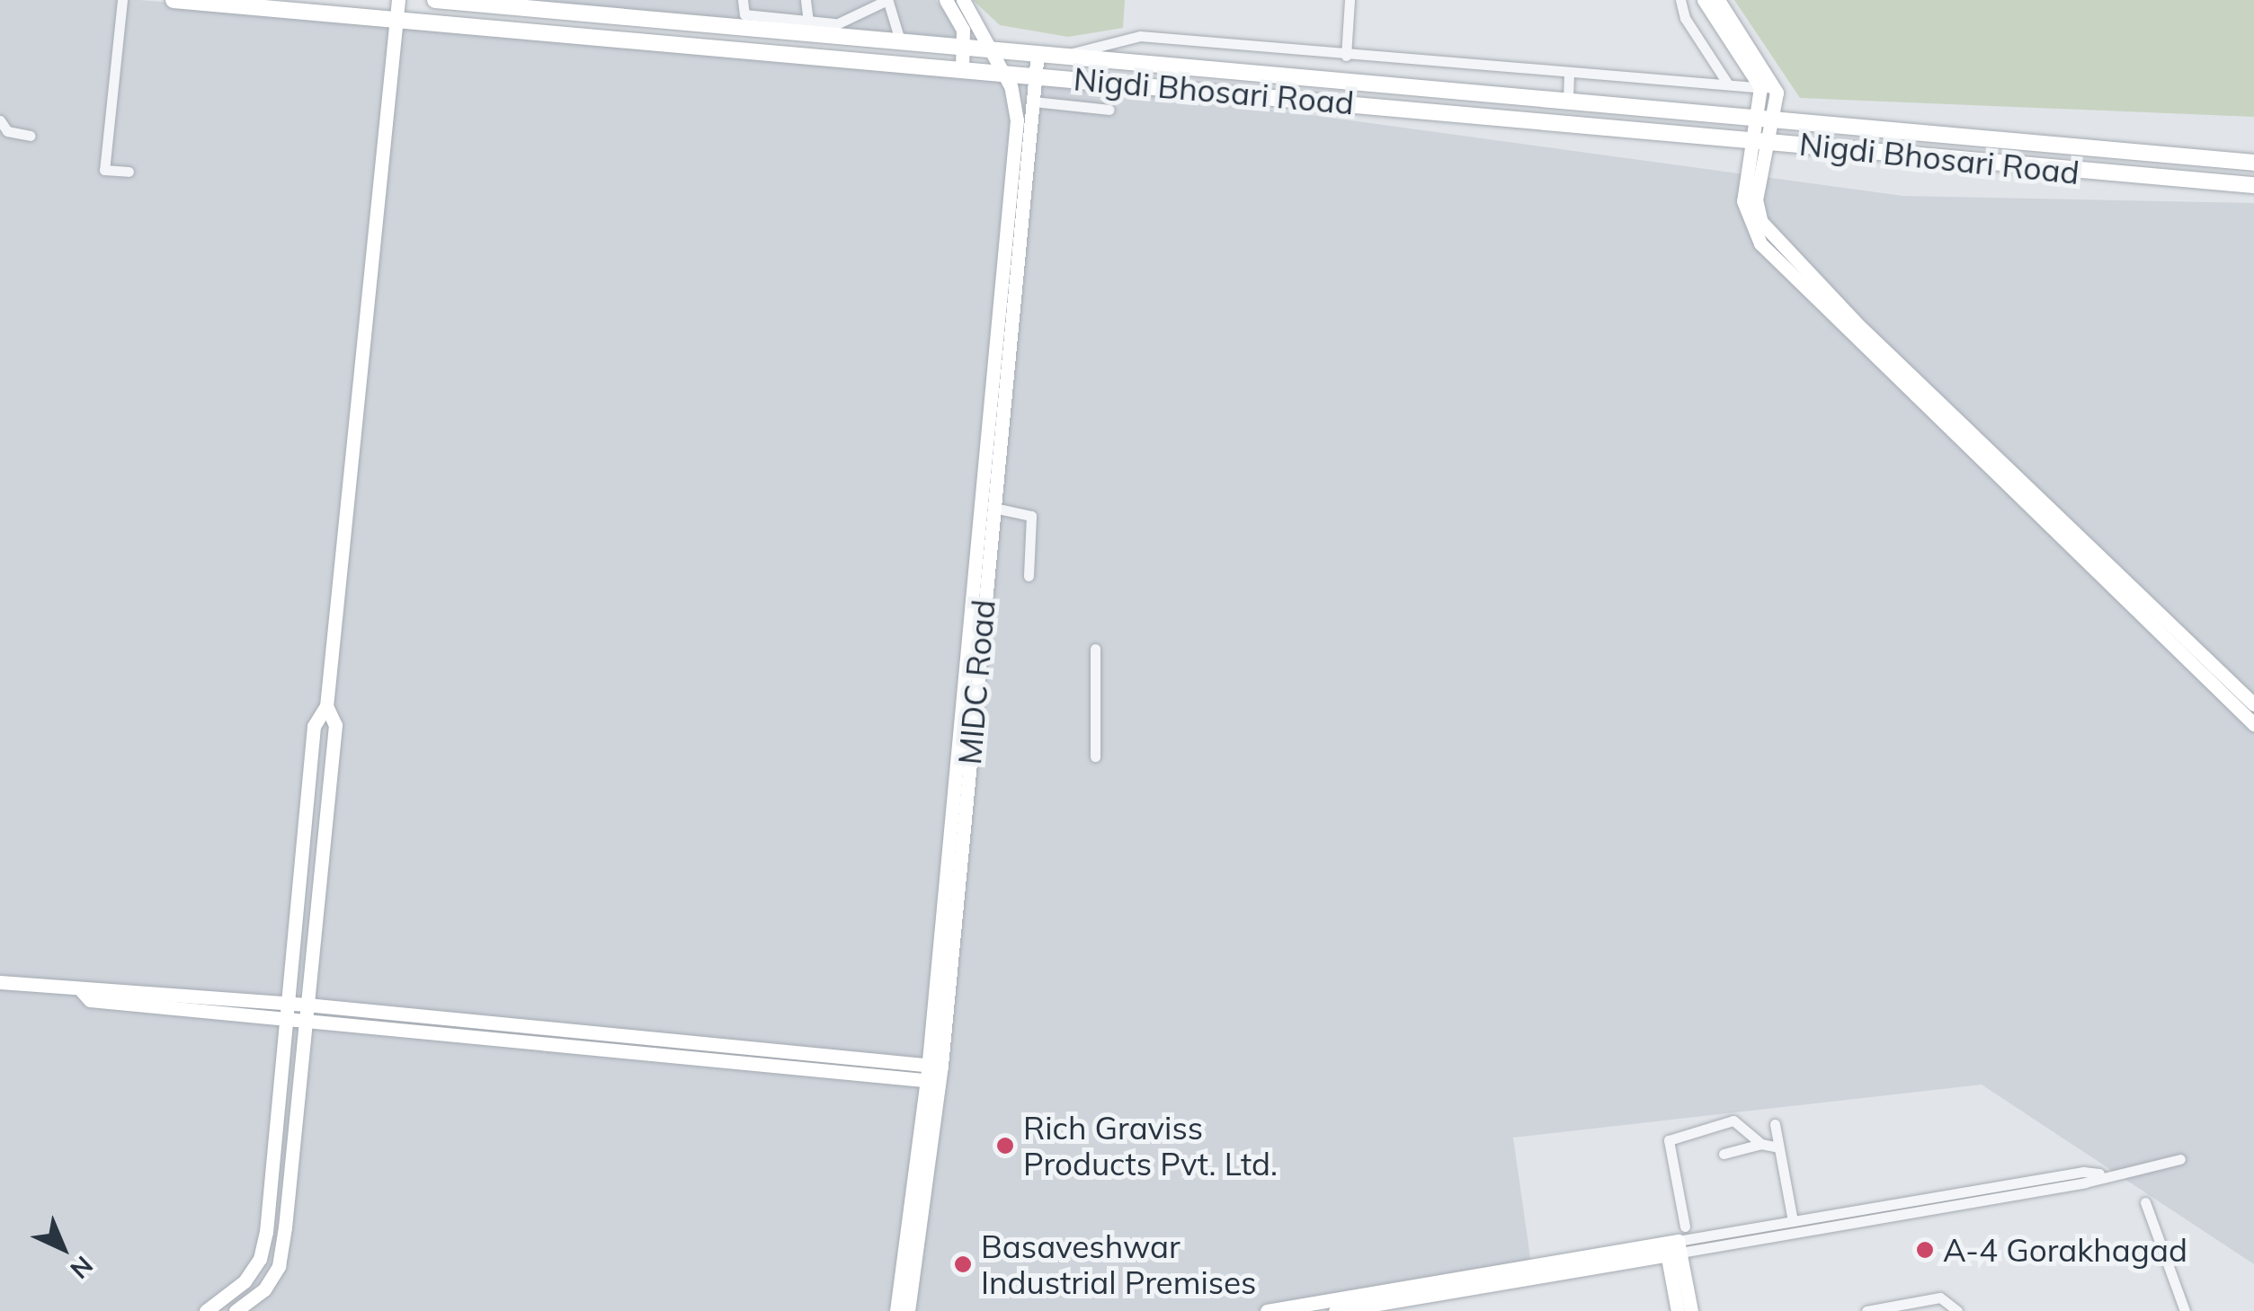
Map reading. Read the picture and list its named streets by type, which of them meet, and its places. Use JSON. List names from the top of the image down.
{
  "streets": {
    "main road": ["Nigdi Bhosari Road"],
    "street": ["MIDC Road"]
  },
  "crossings": [
    ["Nigdi Bhosari Road", "MIDC Road"]
  ],
  "places": ["Rich Graviss Products Pvt. Ltd.", "A-4 Gorakhagad", "Basaveshwar Industrial Premises"],
  "north": "bottom right"
}
